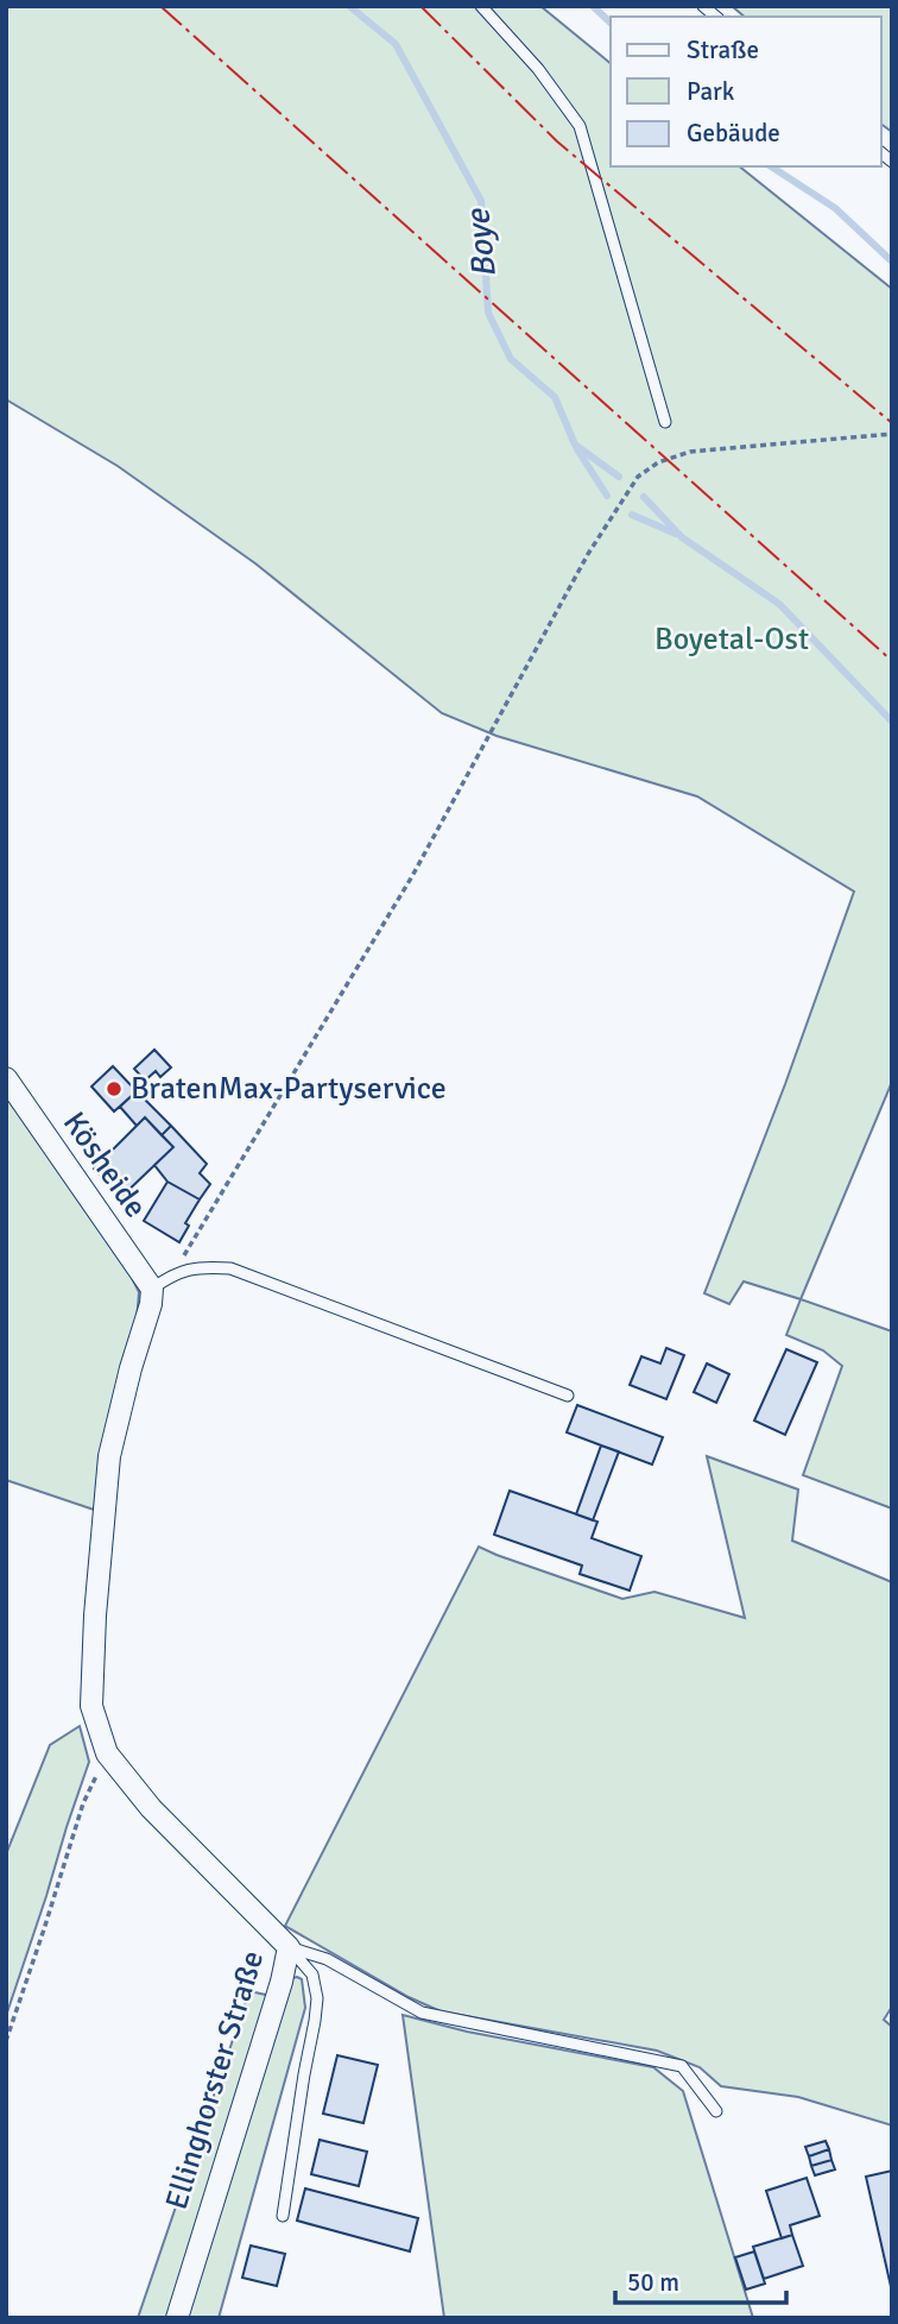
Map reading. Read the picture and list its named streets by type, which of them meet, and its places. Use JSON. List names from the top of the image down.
{
  "streets": {
    "street": ["Kösheide", "Ellinghorster Straße"]
  },
  "crossings": [
    ["Kösheide", "Ellinghorster Straße"]
  ],
  "water": ["Boye"],
  "parks": ["Boyetal-Ost"],
  "places": ["BratenMax-Partyservice"],
  "legend": ["Straße", "Park", "Gebäude"],
  "scale_bar": "50 m"
}
